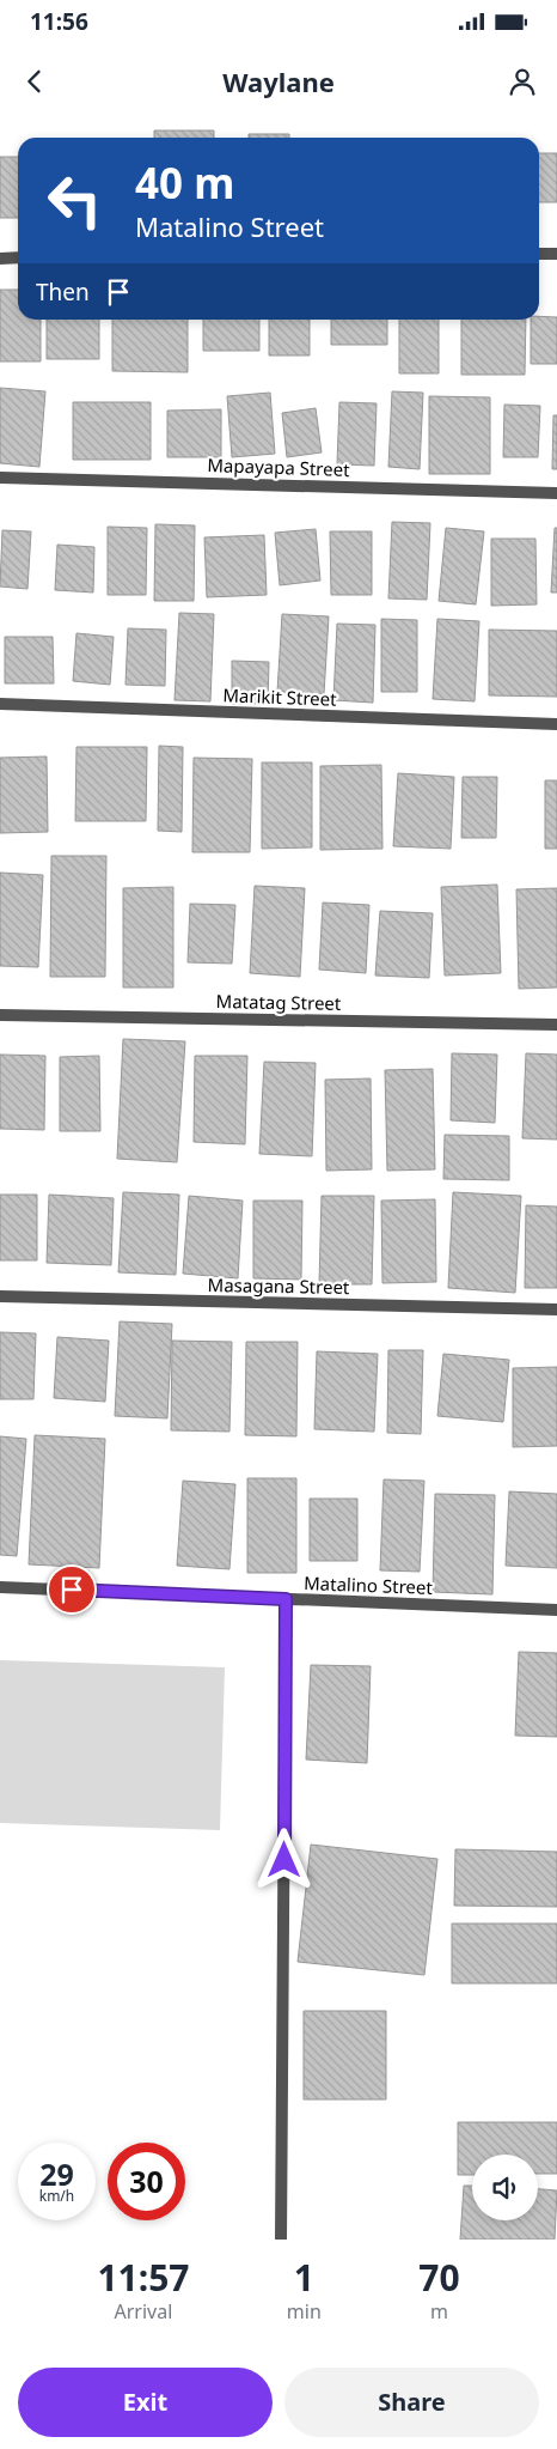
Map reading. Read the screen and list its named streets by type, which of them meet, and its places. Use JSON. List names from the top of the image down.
{
  "streets": {
    "street": [
      "Mapayapa Street",
      "Marikit Street",
      "Matatag Street",
      "Masagana Street",
      "Matalino Street"
    ]
  },
  "page": {
    "status": "11:56",
    "header": "Waylane",
    "turn": ["40 m", "Matalino Street"],
    "then": "Then",
    "speed": "29 km/h",
    "limit": "30",
    "eta": [
      "11:57",
      "Arrival",
      "1",
      "min",
      "70",
      "m"
    ],
    "buttons": ["Exit", "Share"]
  }
}
